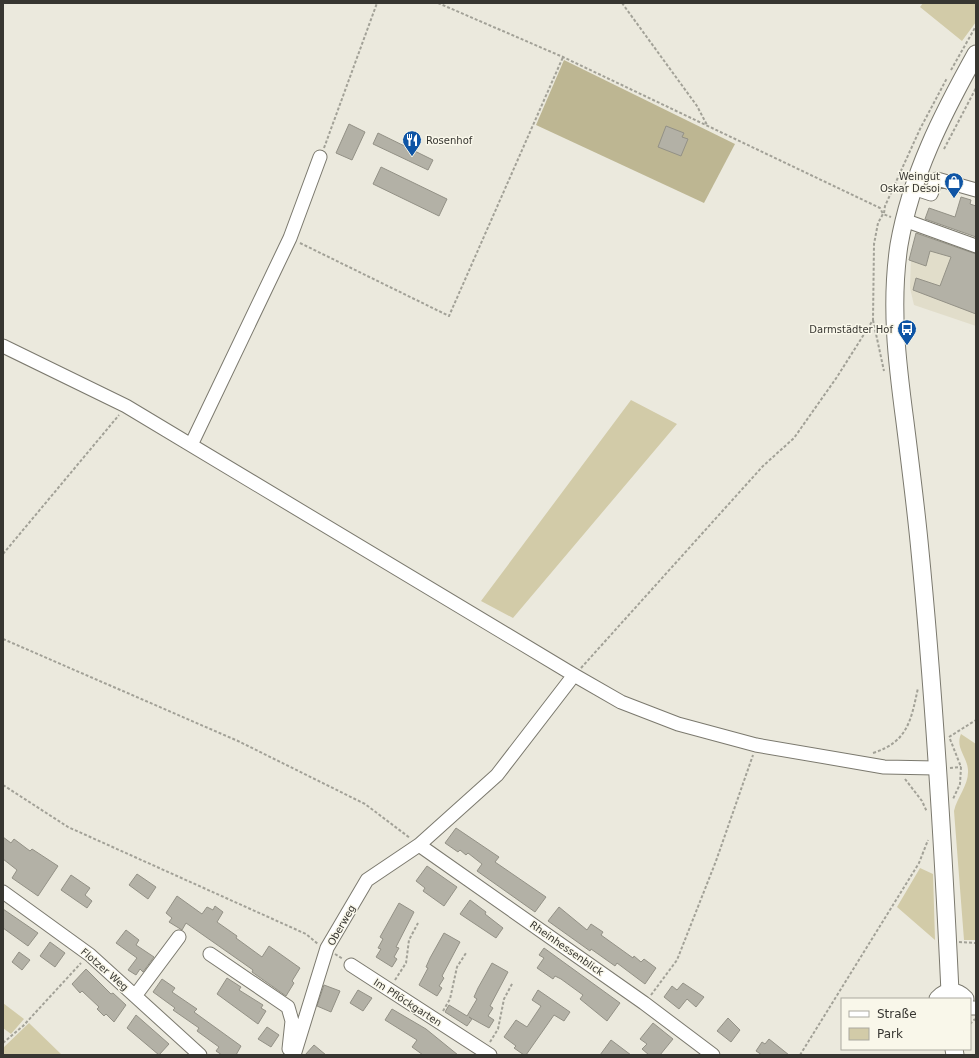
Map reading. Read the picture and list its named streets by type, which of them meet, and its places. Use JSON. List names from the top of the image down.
{
  "streets": {
    "street": [
      "Oberweg",
      "Rheinhessenblick",
      "Flotzer Weg",
      "Im Pflöckgarten"
    ]
  },
  "crossings": [
    ["Oberweg", "Rheinhessenblick"]
  ],
  "places": {
    "restaurant": ["Rosenhof"],
    "shop": ["Weingut Oskar Desoi"],
    "bus stop": ["Darmstädter Hof"]
  },
  "legend": ["Straße", "Park"]
}
